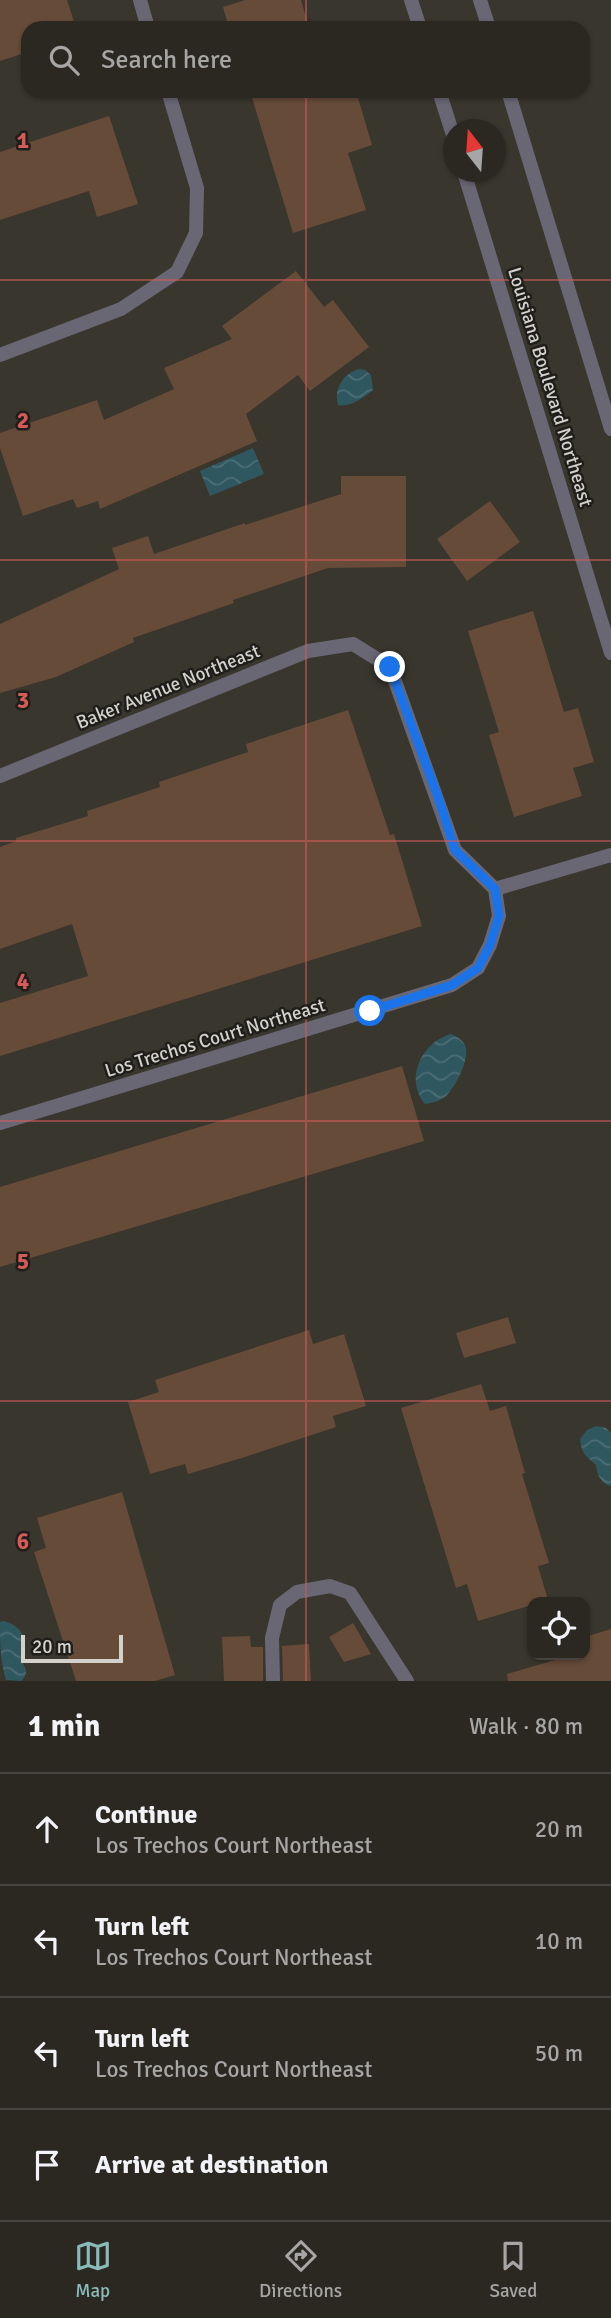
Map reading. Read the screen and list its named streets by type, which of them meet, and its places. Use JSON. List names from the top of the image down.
{
  "streets": {
    "street": ["Louisiana Boulevard Northeast", "Baker Avenue Northeast", "Los Trechos Court Northeast"]
  },
  "crossings": [
    ["Baker Avenue Northeast", "Los Trechos Court Northeast"]
  ],
  "scale_bar": "20 m",
  "north": "top",
  "page": {
    "search": "Search here",
    "scale": "20 m",
    "heading": ["1 min", "Walk · 80 m"],
    "list": [
      ["Continue", "Los Trechos Court Northeast", "20 m"],
      ["Turn left", "Los Trechos Court Northeast", "10 m"],
      ["Turn left", "Los Trechos Court Northeast", "50 m"],
      "Arrive at destination"
    ],
    "nav": ["Map", "Directions", "Saved"]
  },
  "grid": {
    "rows": [
      "1",
      "2",
      "3",
      "4",
      "5",
      "6"
    ]
  }
}
